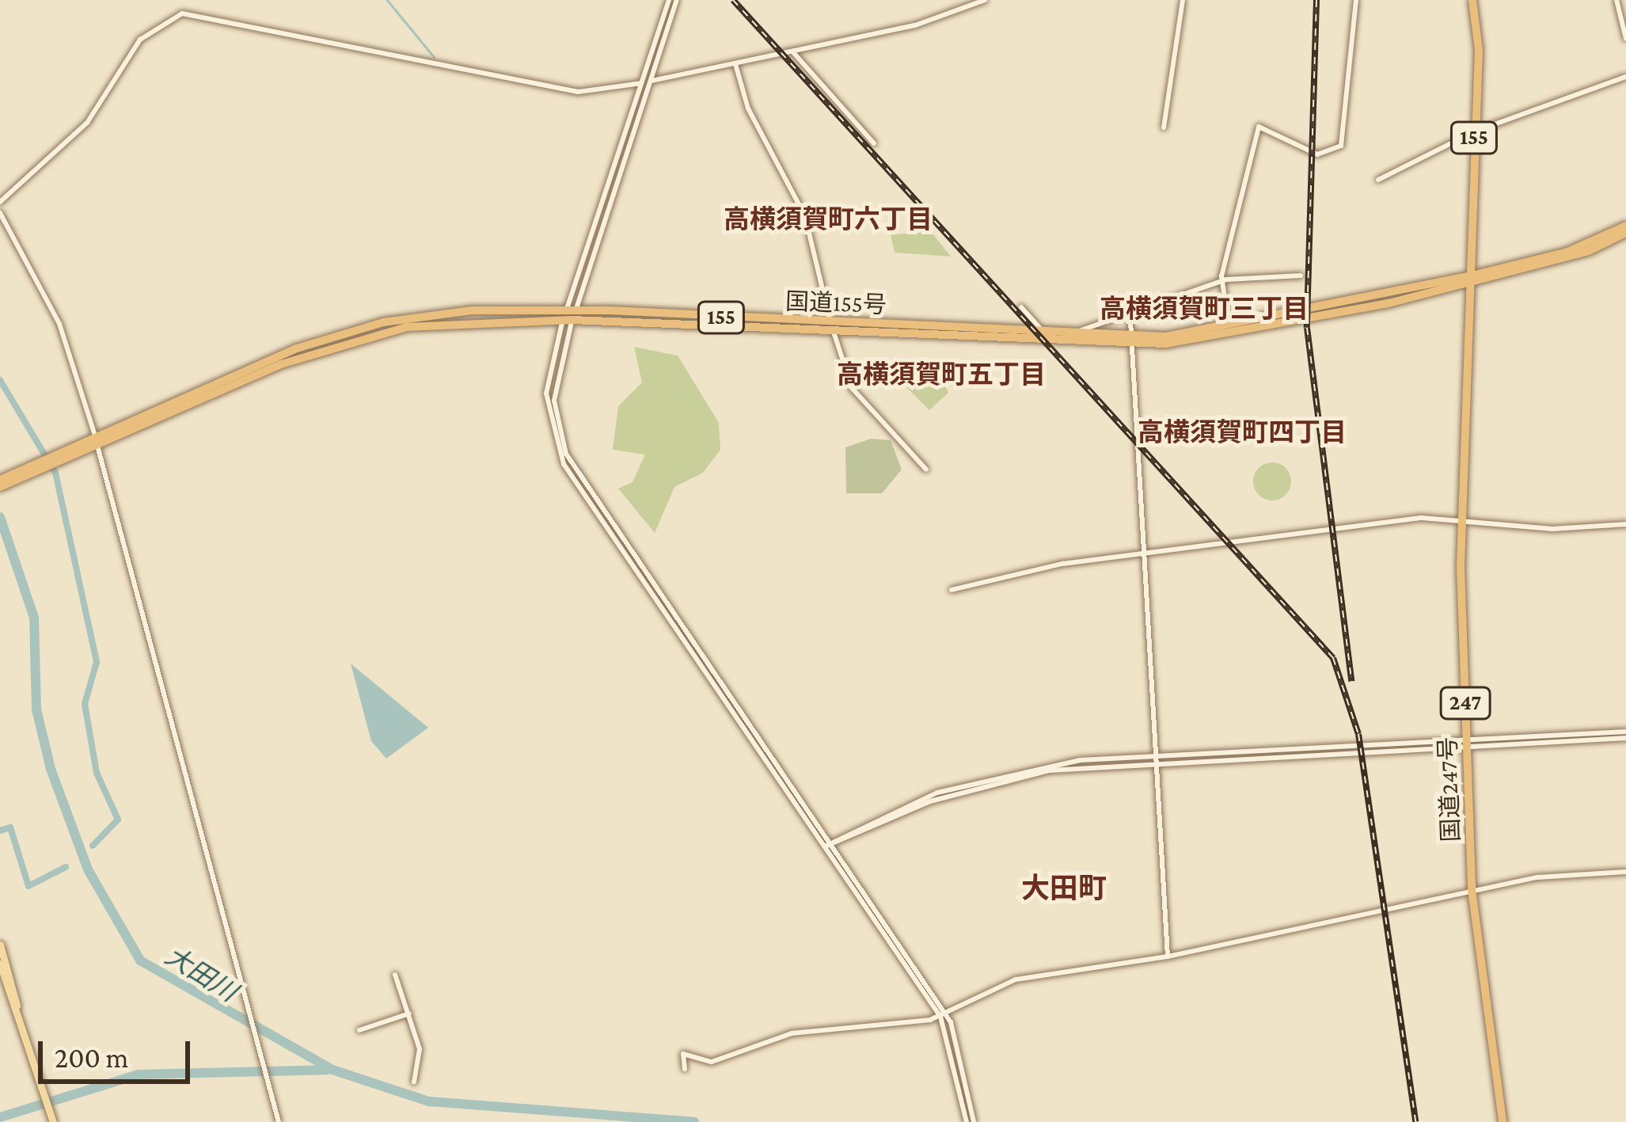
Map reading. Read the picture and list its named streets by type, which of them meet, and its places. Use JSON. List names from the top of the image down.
{
  "streets": {
    "highway": [
      "155",
      "国道155号",
      "247",
      "国道247号"
    ]
  },
  "crossings": [
    ["155", "国道155号"],
    ["155", "国道247号"],
    ["国道155号", "国道247号"]
  ],
  "districts": [
    "高横須賀町六丁目",
    "高横須賀町三丁目",
    "高横須賀町五丁目",
    "高横須賀町四丁目",
    "大田町"
  ],
  "water": ["大田川"],
  "scale_bar": "200 m"
}
